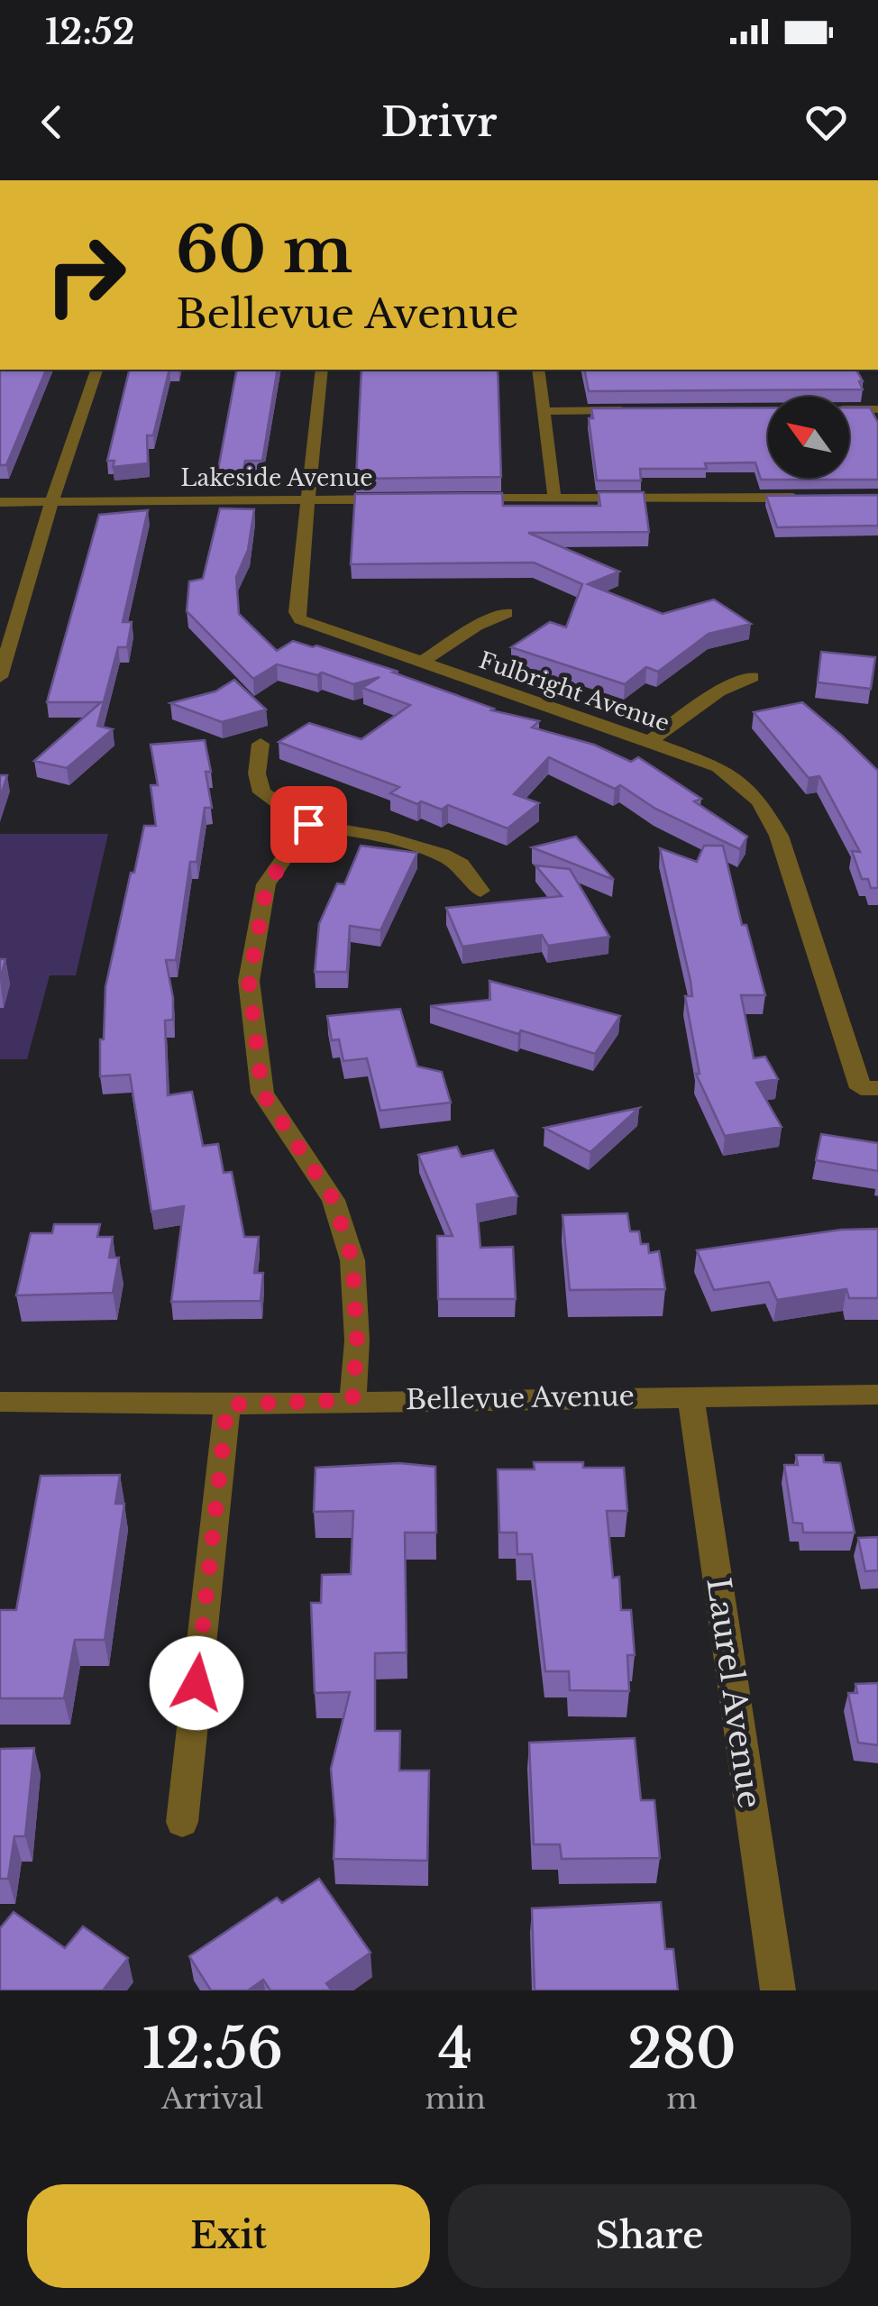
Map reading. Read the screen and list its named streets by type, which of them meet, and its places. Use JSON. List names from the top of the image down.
{
  "streets": {
    "street": [
      "Lakeside Avenue",
      "Fulbright Avenue",
      "Bellevue Avenue",
      "Laurel Avenue"
    ]
  },
  "crossings": [
    ["Lakeside Avenue", "Fulbright Avenue"],
    ["Bellevue Avenue", "Laurel Avenue"]
  ],
  "north": "top left",
  "page": {
    "status": "12:52",
    "header": "Drivr",
    "turn": ["60 m", "Bellevue Avenue"],
    "eta": [
      "12:56",
      "Arrival",
      "4",
      "min",
      "280",
      "m"
    ],
    "buttons": ["Exit", "Share"]
  }
}
